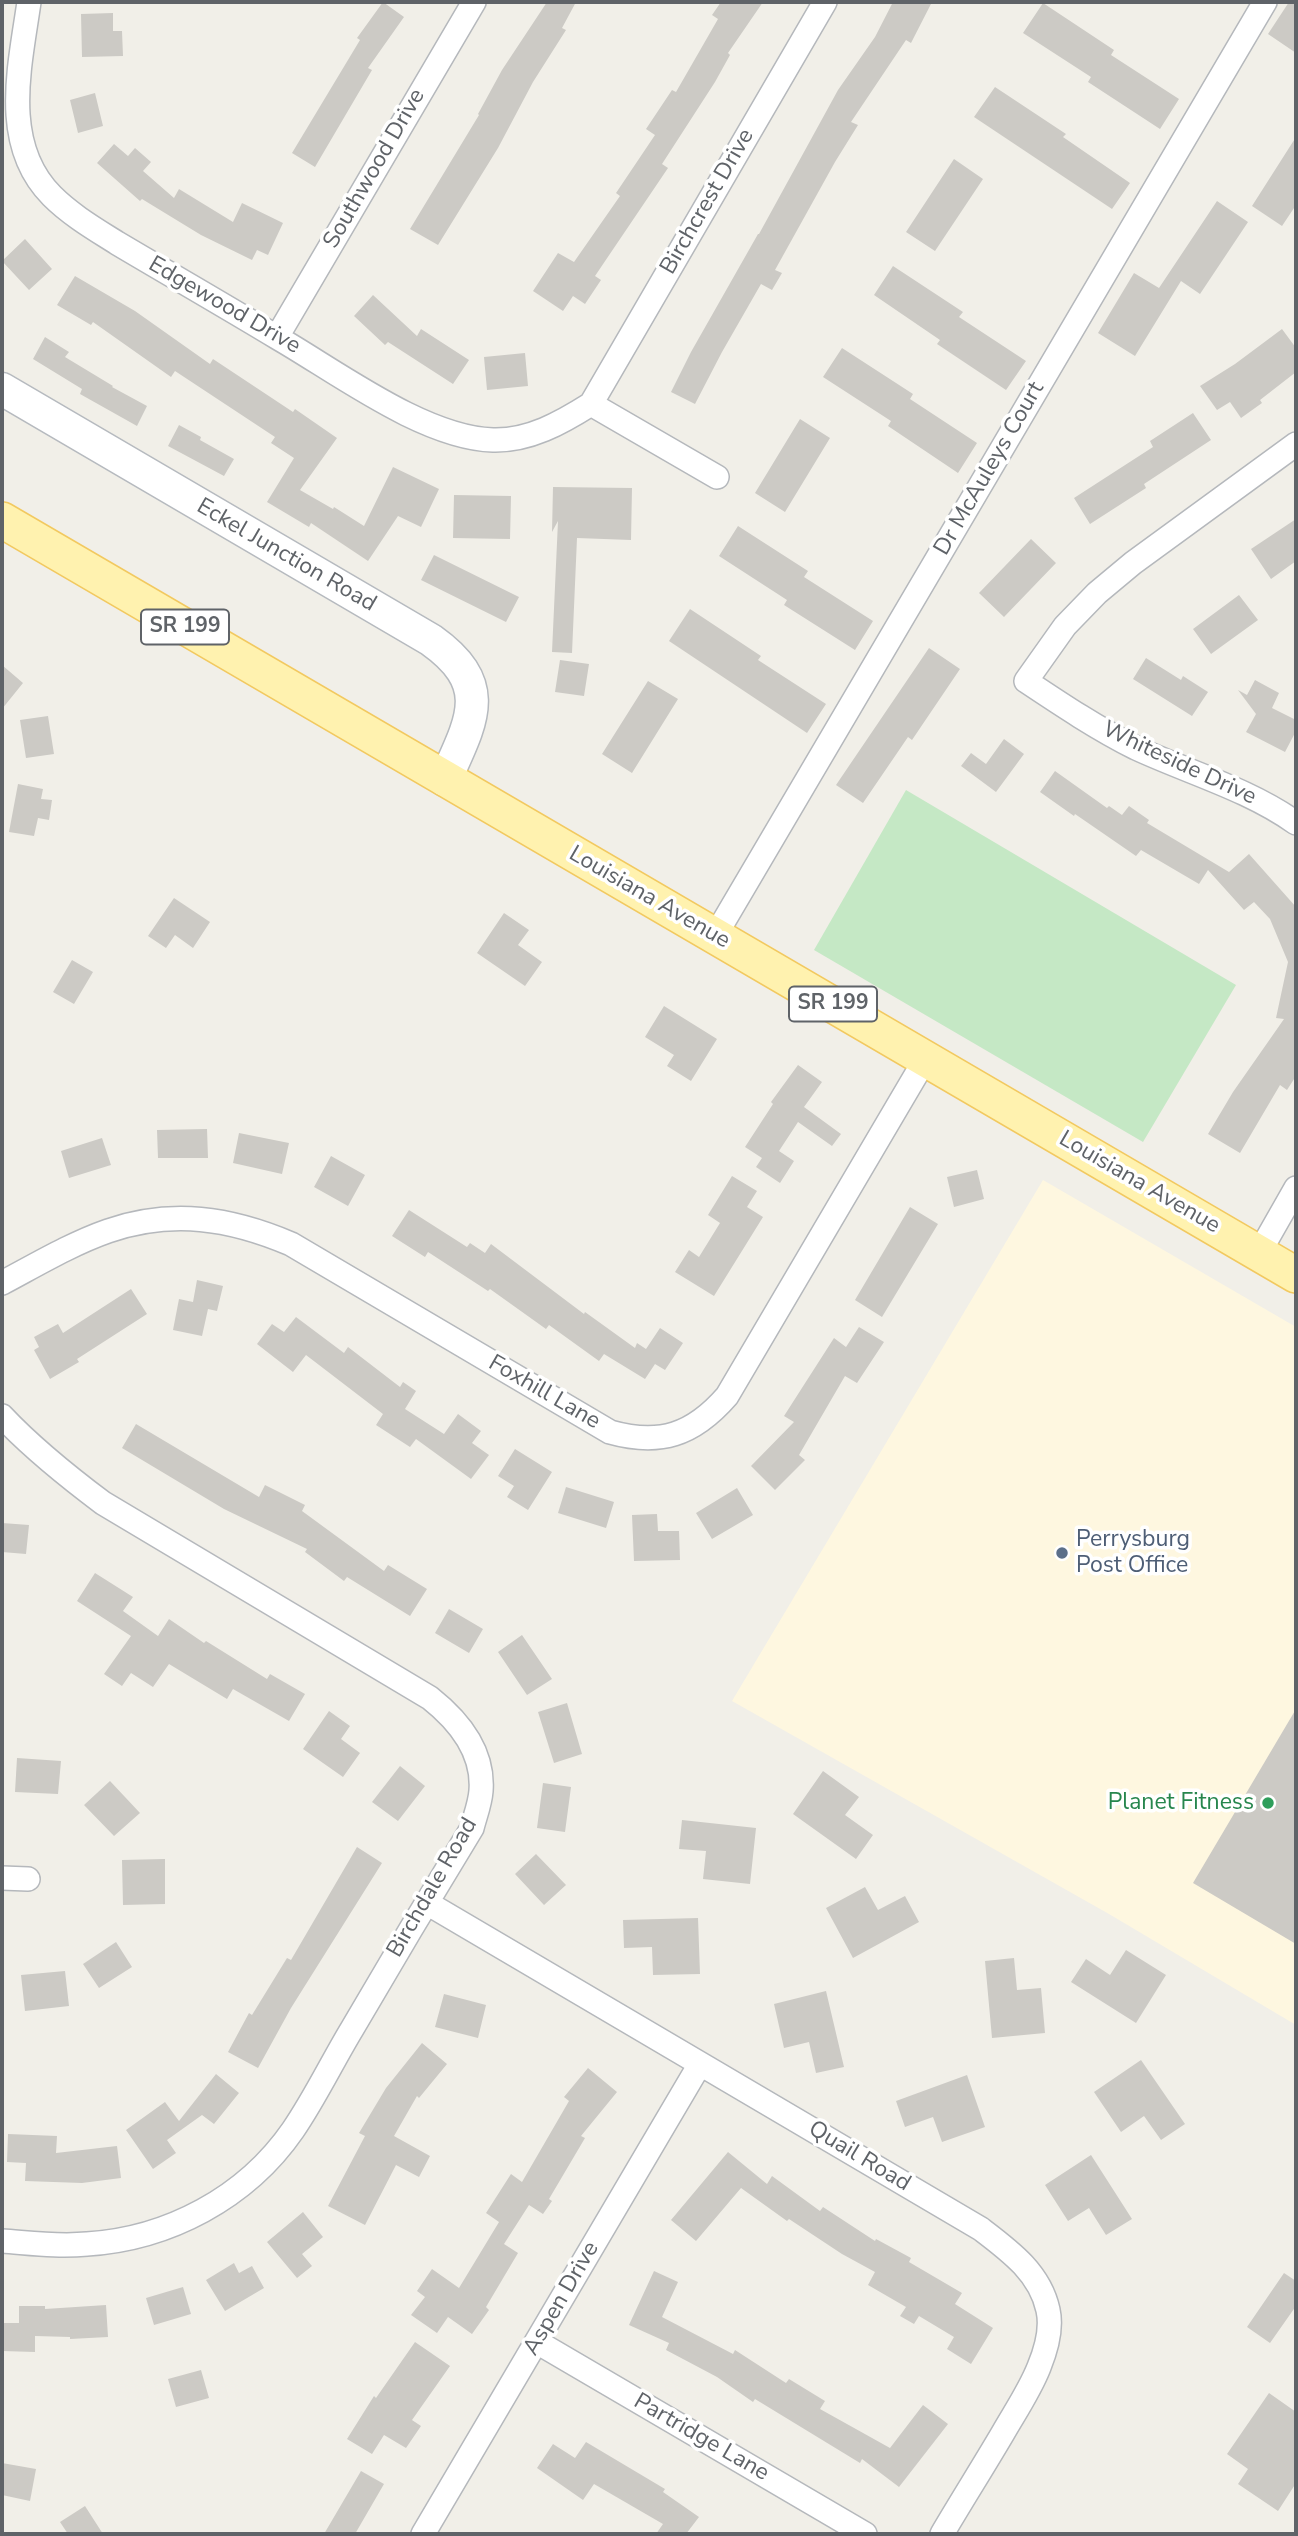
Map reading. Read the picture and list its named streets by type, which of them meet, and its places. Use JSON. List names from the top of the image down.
{
  "streets": {
    "main road": ["SR 199", "Louisiana Avenue"],
    "street": [
      "Southwood Drive",
      "Birchcrest Drive",
      "Edgewood Drive",
      "Dr McAuleys Court",
      "Eckel Junction Road",
      "Whiteside Drive",
      "Foxhill Lane",
      "Birchdale Road",
      "Quail Road",
      "Aspen Drive",
      "Partridge Lane"
    ]
  },
  "crossings": [
    ["Southwood Drive", "Edgewood Drive"],
    ["Birchcrest Drive", "Edgewood Drive"],
    ["Dr McAuleys Court", "Louisiana Avenue"],
    ["Eckel Junction Road", "Louisiana Avenue"],
    ["Louisiana Avenue", "Foxhill Lane"],
    ["Birchdale Road", "Quail Road"],
    ["Quail Road", "Aspen Drive"],
    ["Aspen Drive", "Partridge Lane"]
  ],
  "places": ["Perrysburg Post Office", "Planet Fitness"]
}
